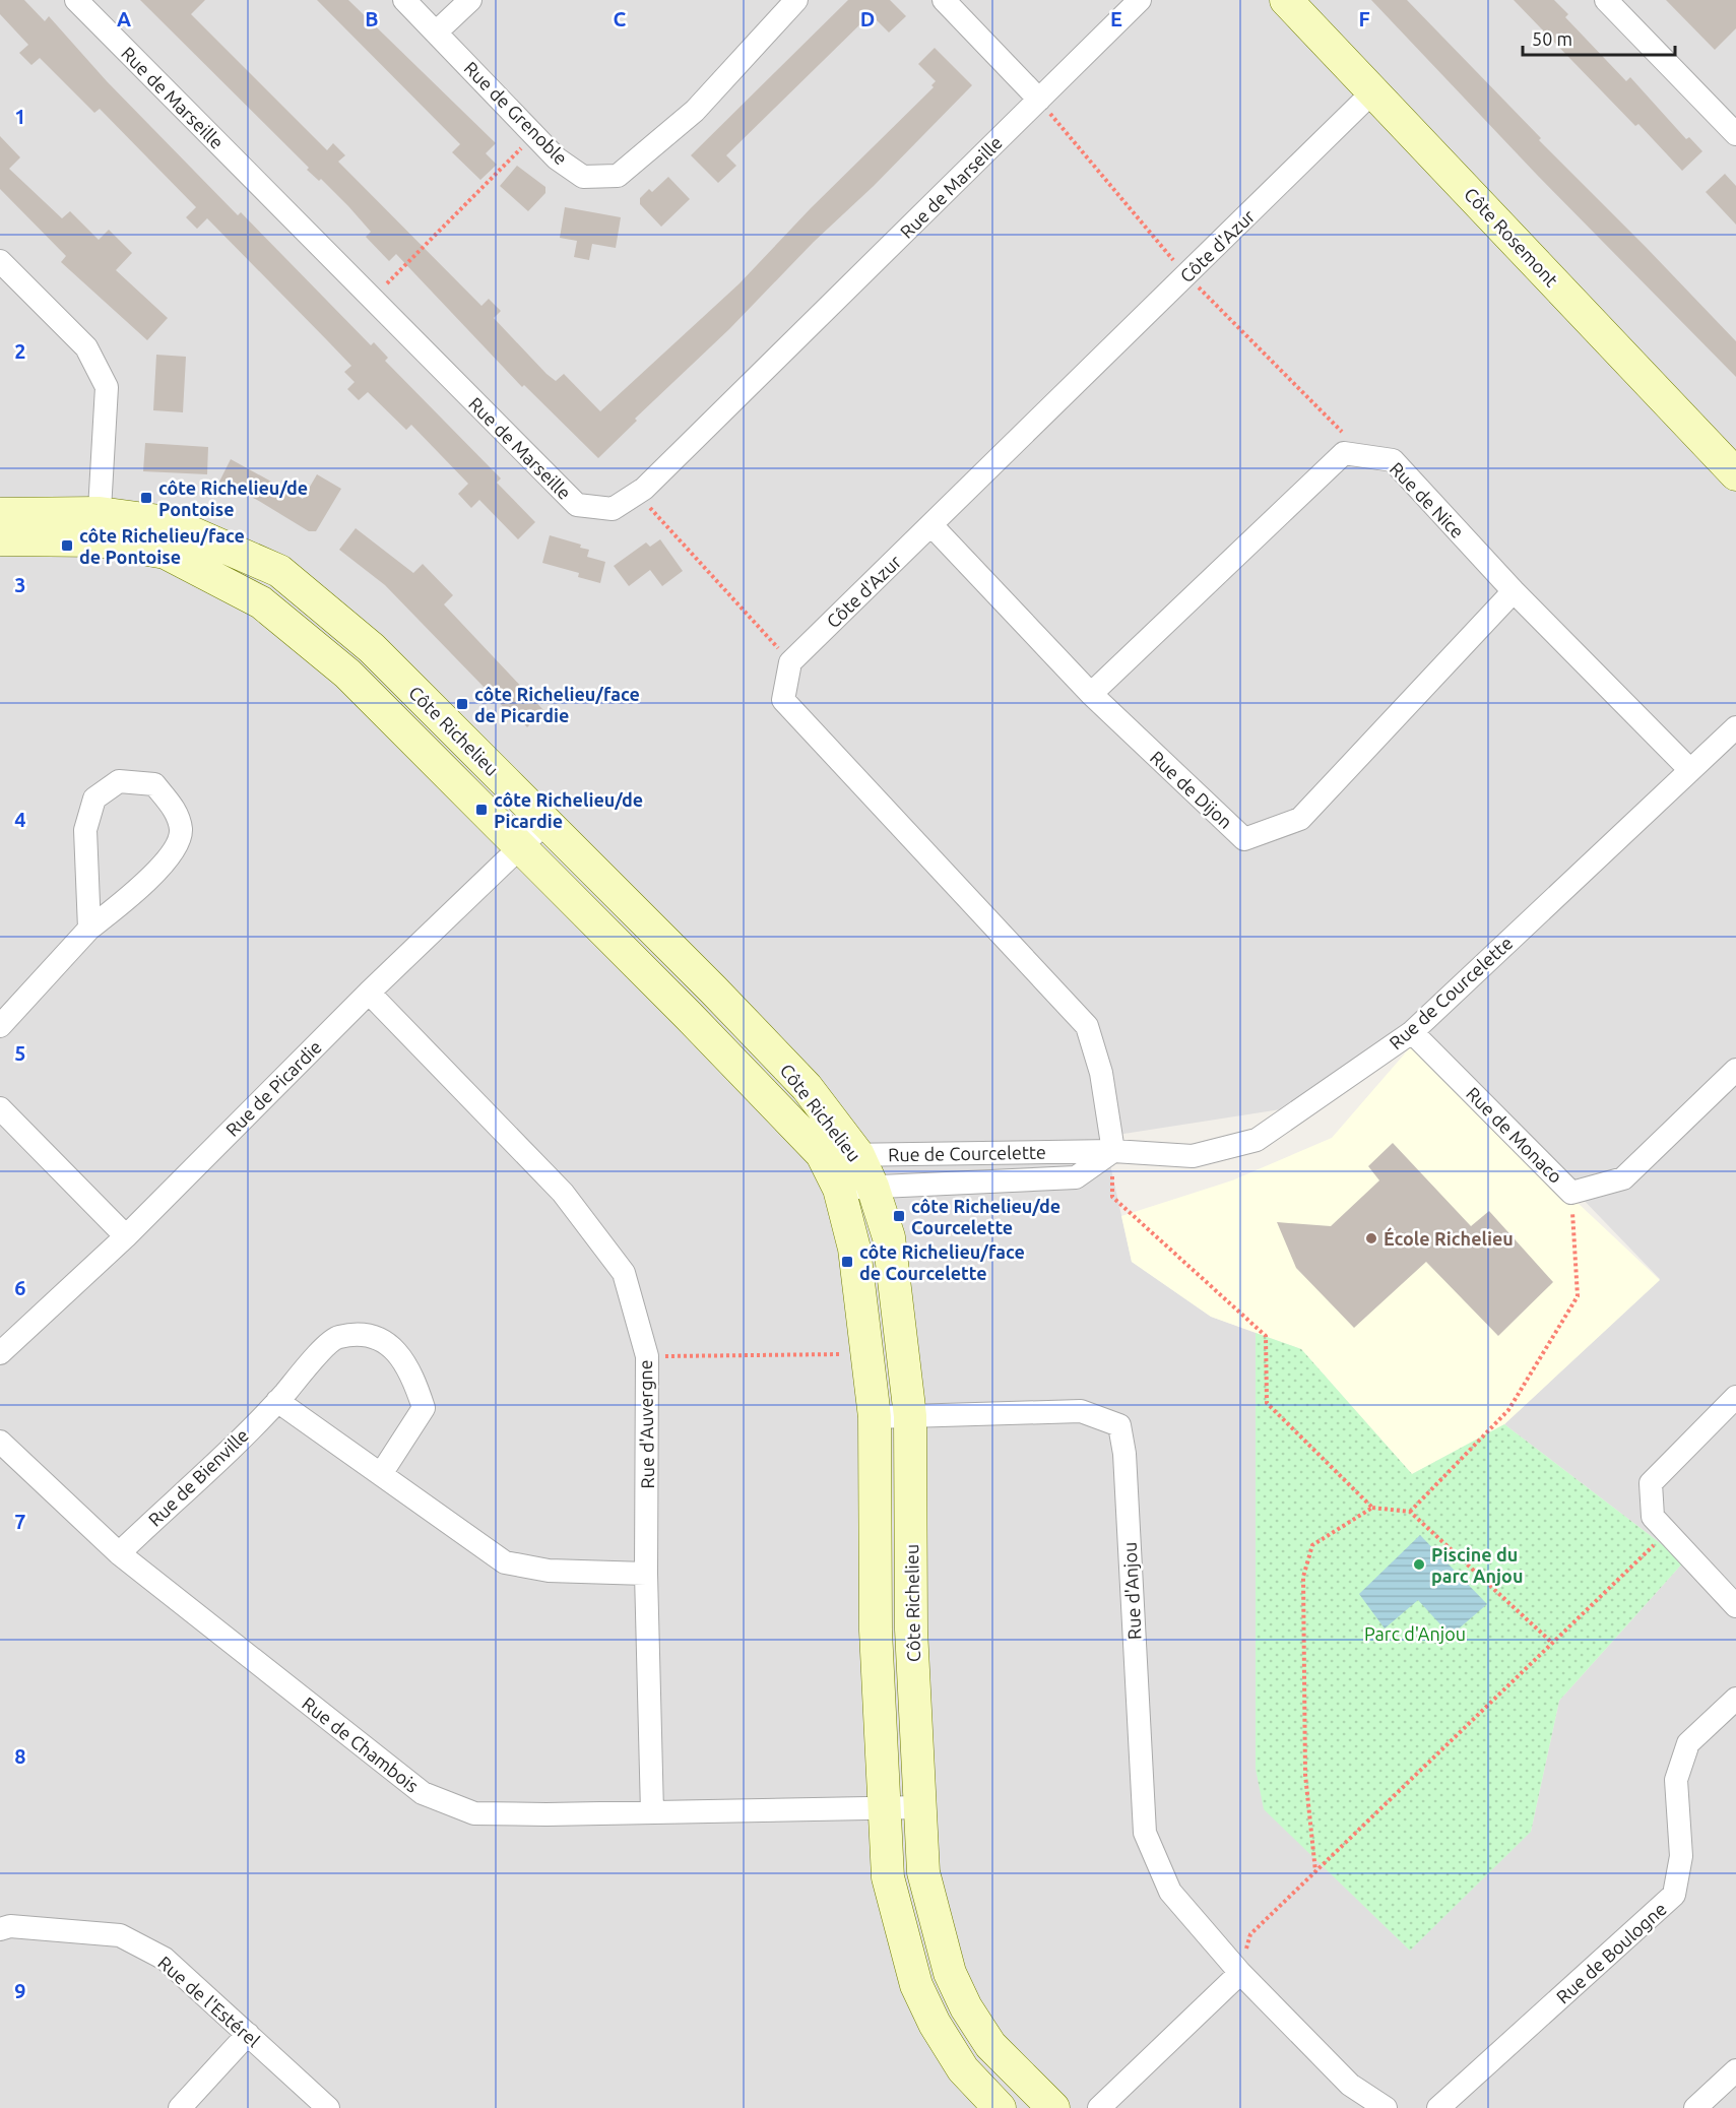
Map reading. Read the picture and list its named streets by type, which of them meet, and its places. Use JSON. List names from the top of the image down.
{
  "streets": {
    "street": [
      "Rue de Marseille",
      "Rue de Grenoble",
      "Côte Rosemont",
      "Côte d'Azur",
      "Rue de Nice",
      "Côte Richelieu",
      "Rue de Dijon",
      "Rue de Courcelette",
      "Rue de Picardie",
      "Rue de Monaco",
      "Rue d'Auvergne",
      "Rue de Bienville",
      "Rue d'Anjou",
      "Rue de Chambois",
      "Rue de Boulogne",
      "Rue de l'Estérel"
    ]
  },
  "crossings": [
    ["Côte Rosemont", "Côte d'Azur"],
    ["Côte d'Azur", "Rue de Dijon"],
    ["Rue de Nice", "Rue de Dijon"],
    ["Rue de Nice", "Rue de Courcelette"],
    ["Côte Richelieu", "Rue de Courcelette"],
    ["Côte Richelieu", "Rue de Picardie"],
    ["Côte Richelieu", "Rue d'Anjou"],
    ["Côte Richelieu", "Rue de Chambois"],
    ["Rue de Courcelette", "Rue de Monaco"],
    ["Rue de Picardie", "Rue d'Auvergne"],
    ["Rue d'Auvergne", "Rue de Chambois"],
    ["Rue de Bienville", "Rue de Chambois"]
  ],
  "parks": ["Parc d'Anjou"],
  "places": {
    "transit": [
      "côte Richelieu/de Pontoise",
      "côte Richelieu/face de Pontoise",
      "côte Richelieu/face de Picardie",
      "côte Richelieu/de Picardie",
      "côte Richelieu/de Courcelette",
      "côte Richelieu/face de Courcelette"
    ],
    "other": ["École Richelieu", "Piscine du parc Anjou"]
  },
  "scale_bar": "50 m",
  "grid": {
    "columns": [
      "A",
      "B",
      "C",
      "D",
      "E",
      "F"
    ],
    "rows": [
      "1",
      "2",
      "3",
      "4",
      "5",
      "6",
      "7",
      "8",
      "9"
    ]
  }
}
